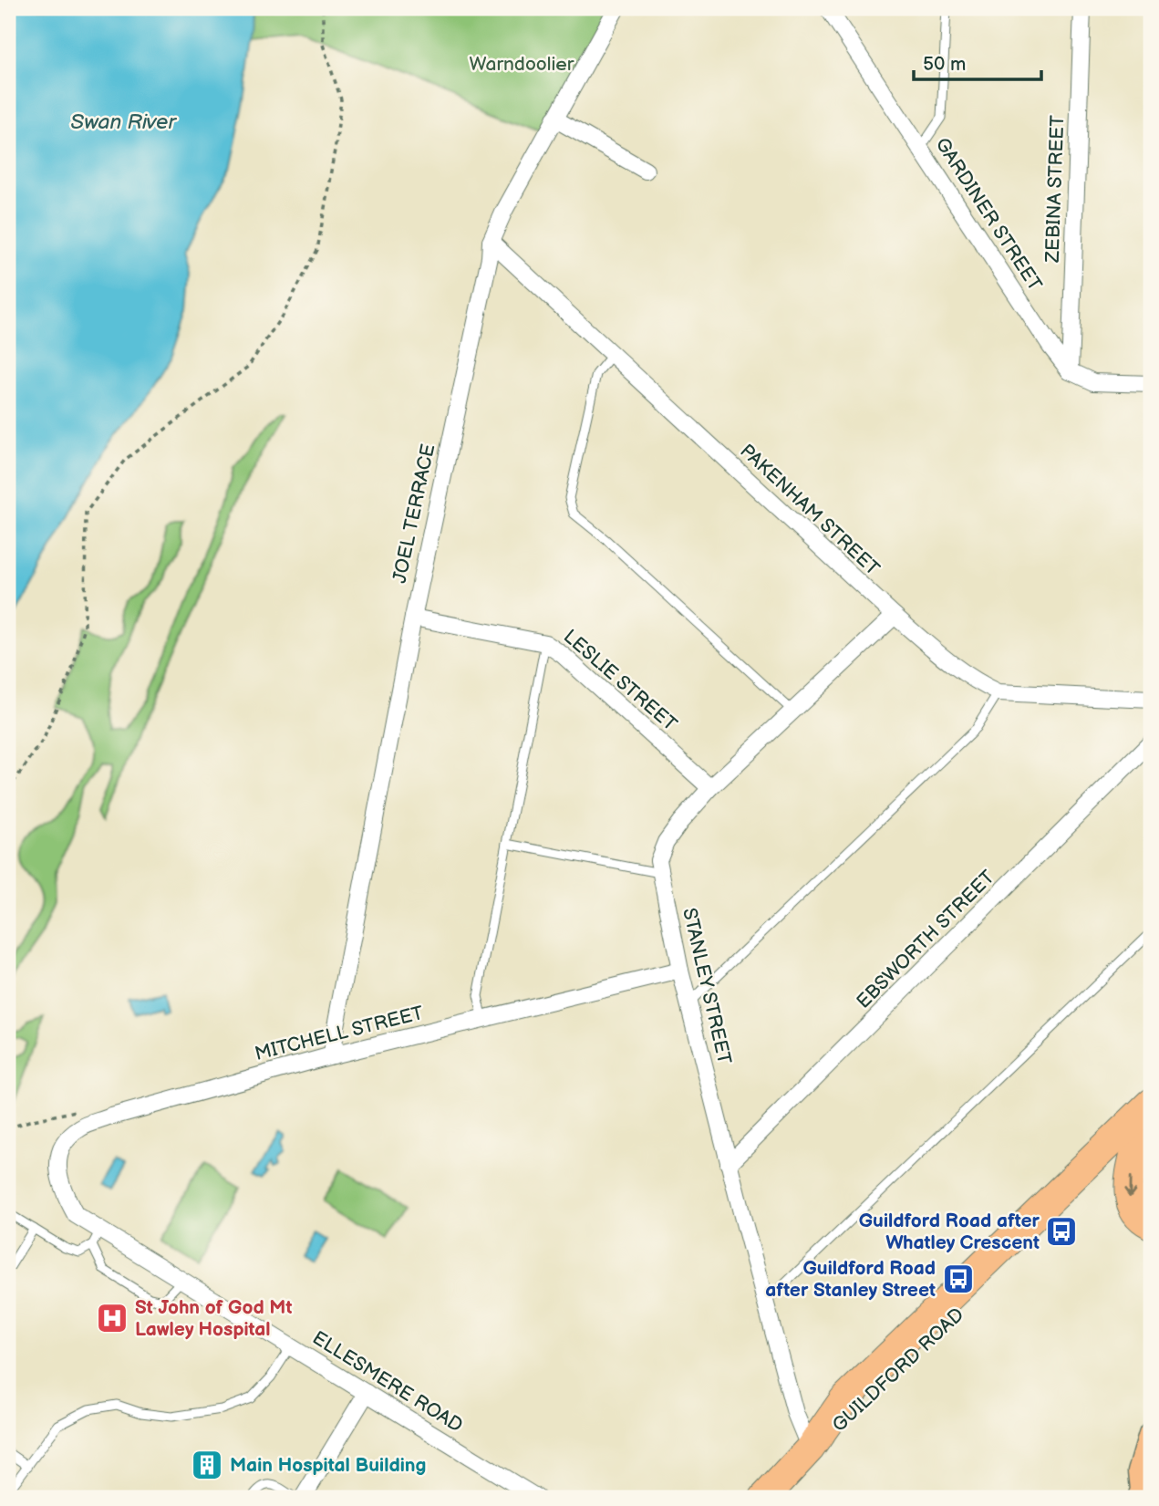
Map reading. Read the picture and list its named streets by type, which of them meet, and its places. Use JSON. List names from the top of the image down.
{
  "streets": {
    "highway": ["GUILDFORD ROAD"],
    "street": [
      "ZEBINA STREET",
      "GARDINER STREET",
      "PAKENHAM STREET",
      "JOEL TERRACE",
      "LESLIE STREET",
      "EBSWORTH STREET",
      "STANLEY STREET",
      "MITCHELL STREET",
      "ELLESMERE ROAD"
    ]
  },
  "crossings": [
    ["ZEBINA STREET", "GARDINER STREET"],
    ["PAKENHAM STREET", "JOEL TERRACE"],
    ["PAKENHAM STREET", "STANLEY STREET"],
    ["JOEL TERRACE", "LESLIE STREET"],
    ["JOEL TERRACE", "MITCHELL STREET"],
    ["LESLIE STREET", "STANLEY STREET"],
    ["EBSWORTH STREET", "STANLEY STREET"],
    ["STANLEY STREET", "MITCHELL STREET"],
    ["STANLEY STREET", "GUILDFORD ROAD"],
    ["MITCHELL STREET", "ELLESMERE ROAD"]
  ],
  "water": ["Swan River"],
  "parks": ["Warndoolier"],
  "places": {
    "bus stop": ["Guildford Road after Whatley Crescent", "Guildford Road after Stanley Street"],
    "hospital": ["St John of God Mt Lawley Hospital"],
    "building": ["Main Hospital Building"]
  },
  "scale_bar": "50 m"
}
